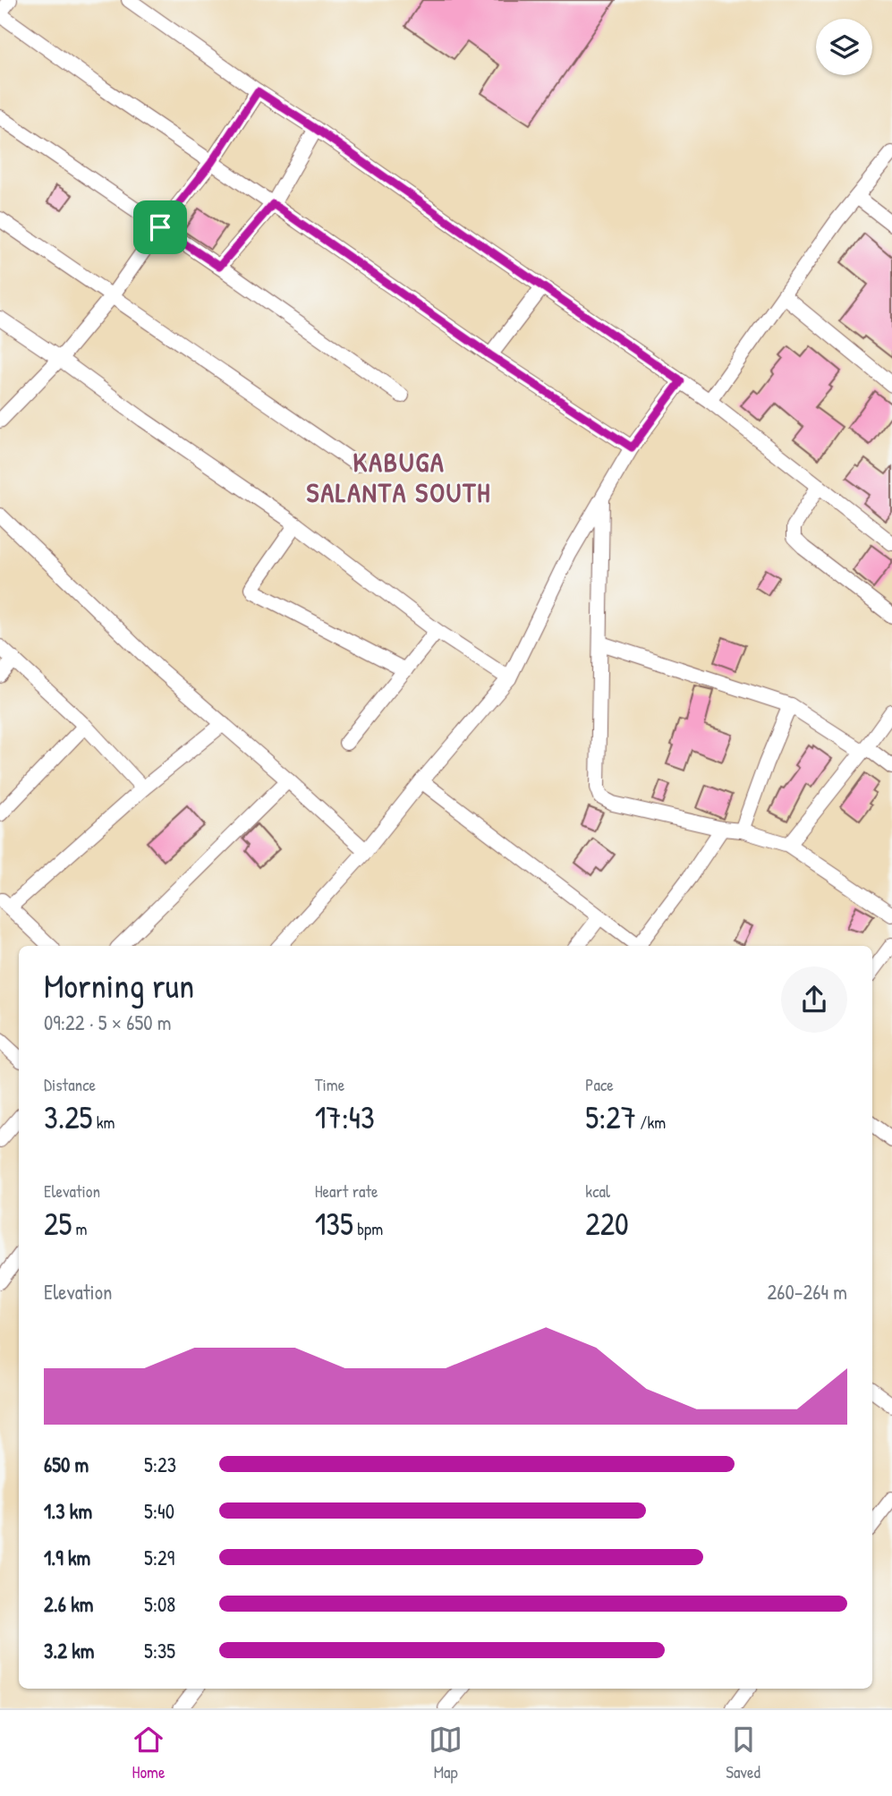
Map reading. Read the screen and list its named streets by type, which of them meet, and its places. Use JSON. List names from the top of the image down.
{
  "districts": ["KABUGA SALANTA SOUTH"],
  "page": {
    "heading": ["Morning run", "09:22 · 5 × 650 m"],
    "stats": [
      ["Distance", "3.25 km"],
      ["Time", "17:43"],
      ["Pace", "5:27 /km"],
      ["Elevation", "25 m"],
      ["Heart rate", "135 bpm"],
      ["kcal", "220"]
    ],
    "chart": ["Elevation", "260–264 m"],
    "list": [
      {
        "name": "650 m",
        "note": "5:23"
      },
      {
        "name": "1.3 km",
        "note": "5:40"
      },
      {
        "name": "1.9 km",
        "note": "5:29"
      },
      {
        "name": "2.6 km",
        "note": "5:08"
      },
      {
        "name": "3.2 km",
        "note": "5:35"
      }
    ],
    "tabs": ["Home", "Map", "Saved"]
  }
}
